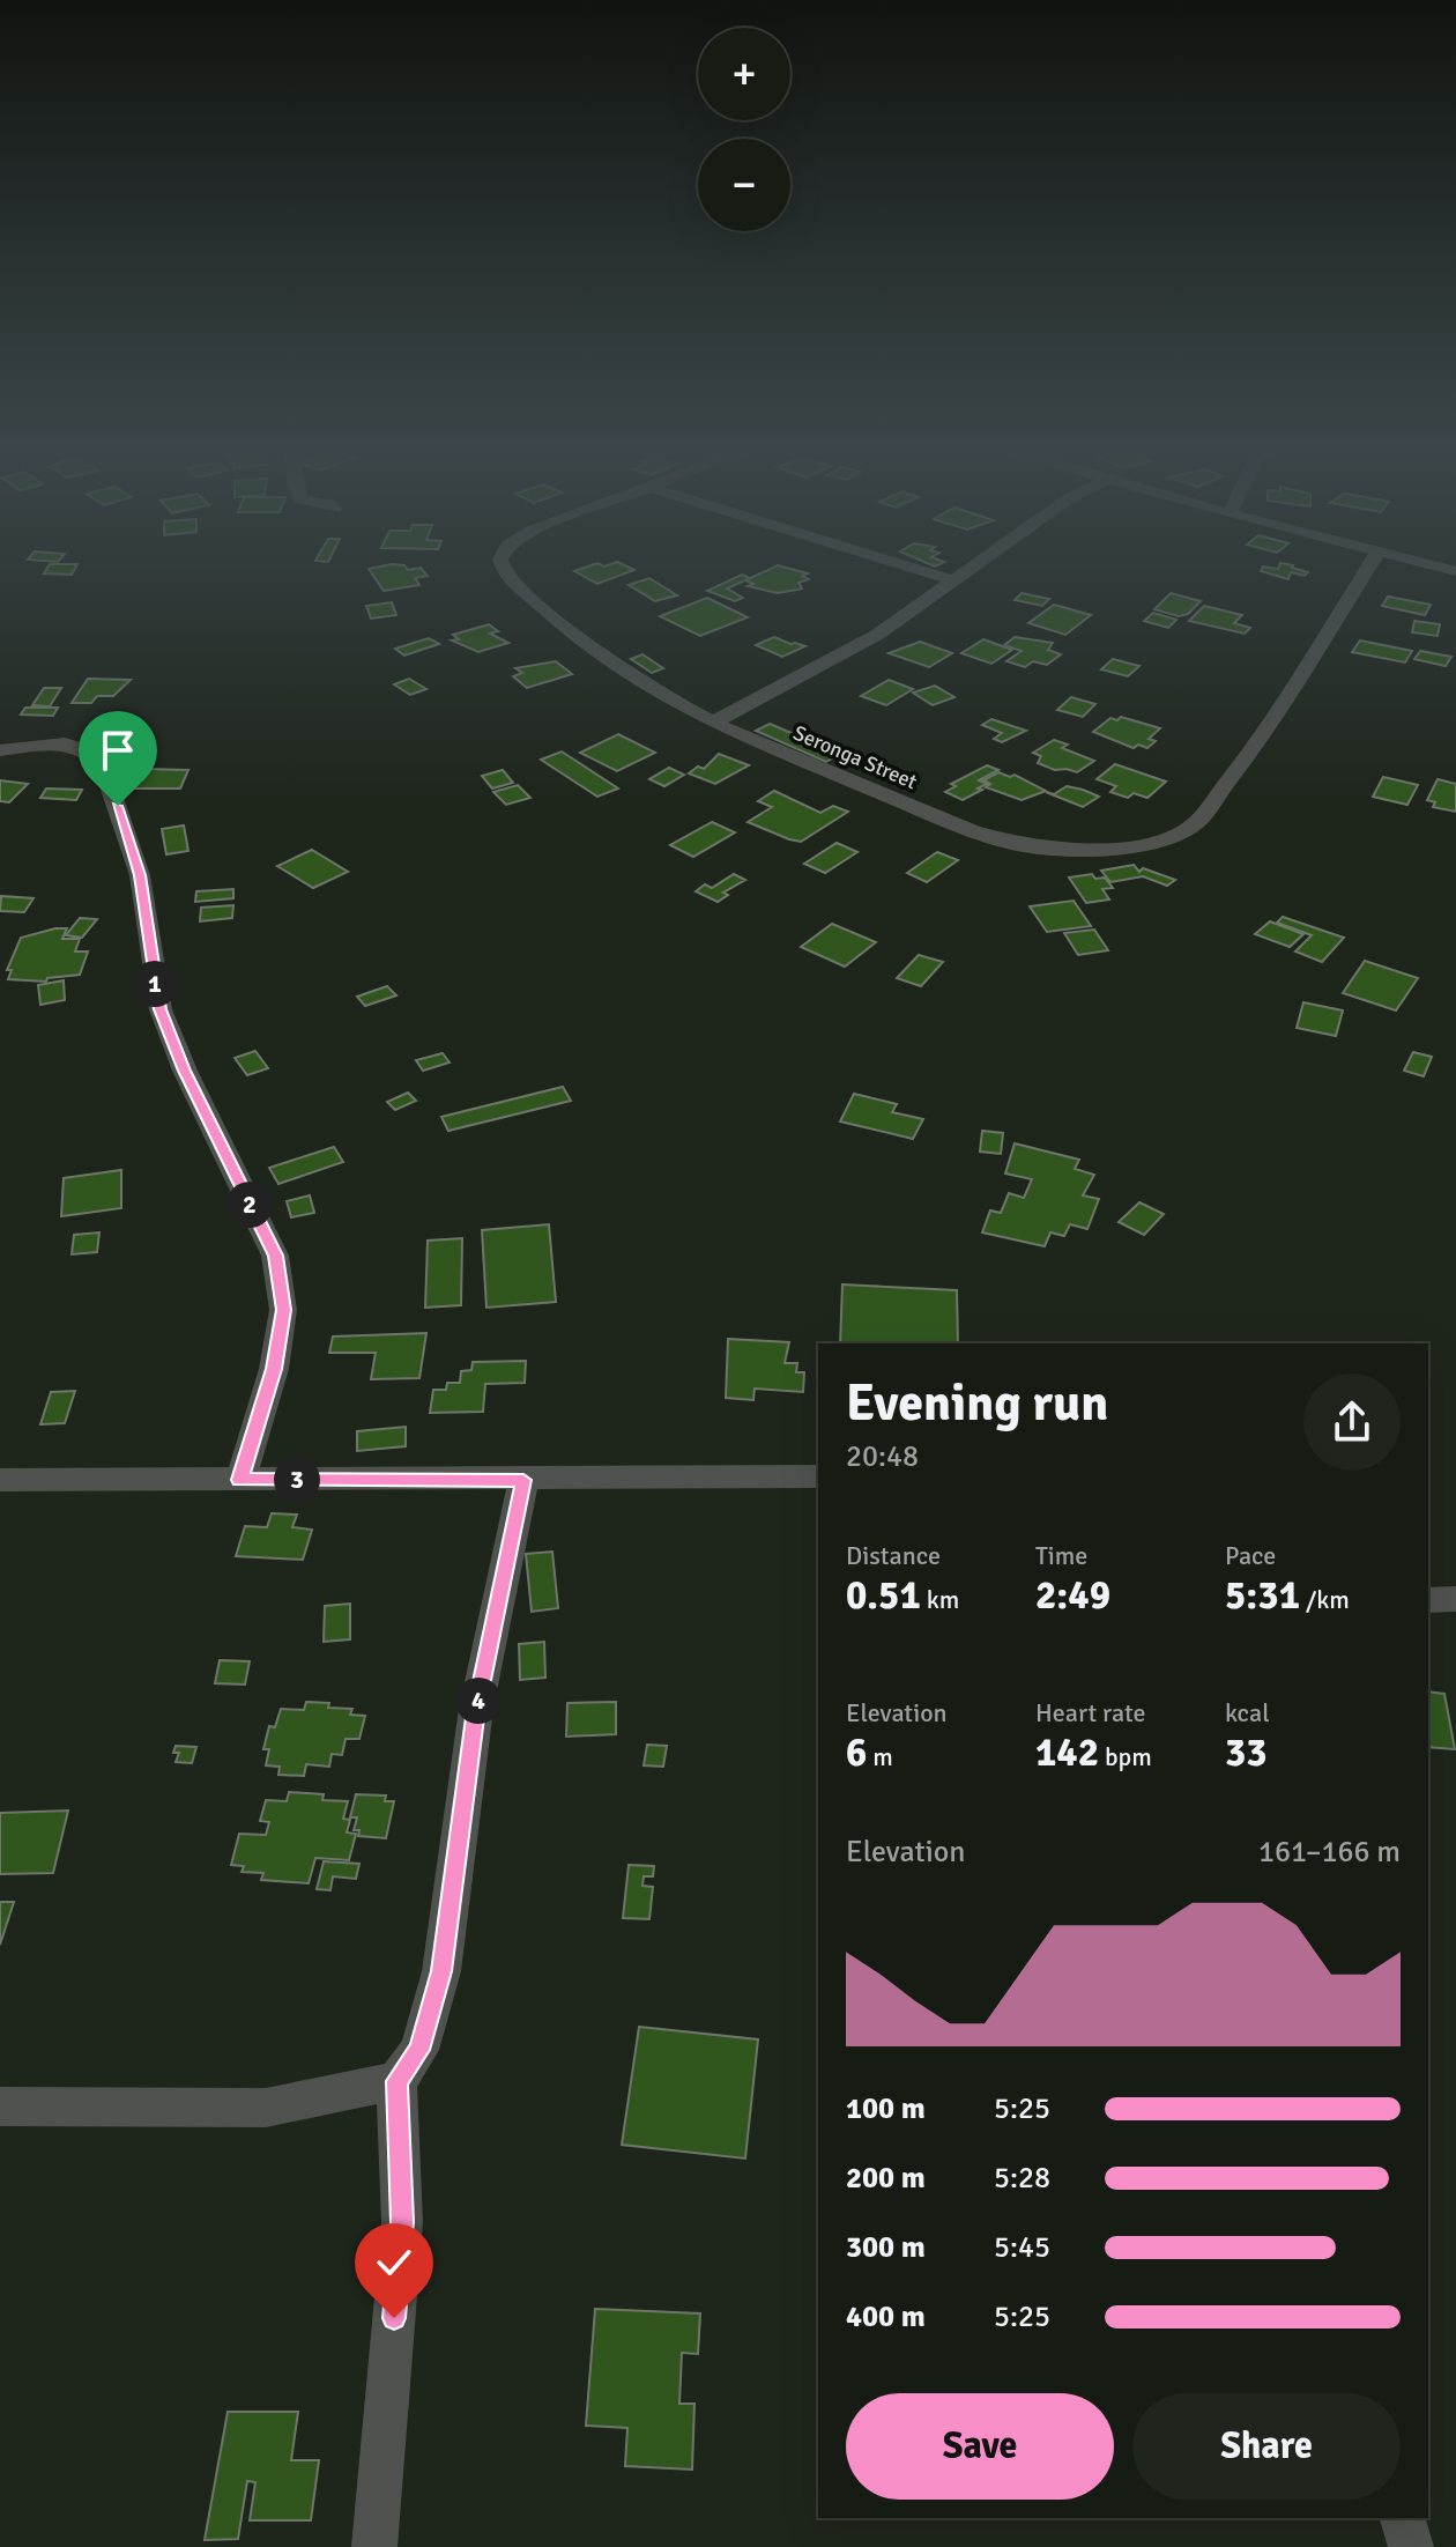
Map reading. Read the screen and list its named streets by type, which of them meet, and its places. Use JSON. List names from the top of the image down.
{
  "streets": {
    "street": ["Seronga Street"]
  },
  "page": {
    "map_buttons": ["+", "−"],
    "pins": [
      "1",
      "2",
      "3",
      "4"
    ],
    "heading": ["Evening run", "20:48"],
    "stats": [
      ["Distance", "0.51 km"],
      ["Time", "2:49"],
      ["Pace", "5:31 /km"],
      ["Elevation", "6 m"],
      ["Heart rate", "142 bpm"],
      ["kcal", "33"]
    ],
    "chart": ["Elevation", "161–166 m"],
    "list": [
      {
        "name": "100 m",
        "note": "5:25"
      },
      {
        "name": "200 m",
        "note": "5:28"
      },
      {
        "name": "300 m",
        "note": "5:45"
      },
      {
        "name": "400 m",
        "note": "5:25"
      }
    ],
    "buttons": ["Save", "Share"]
  }
}
